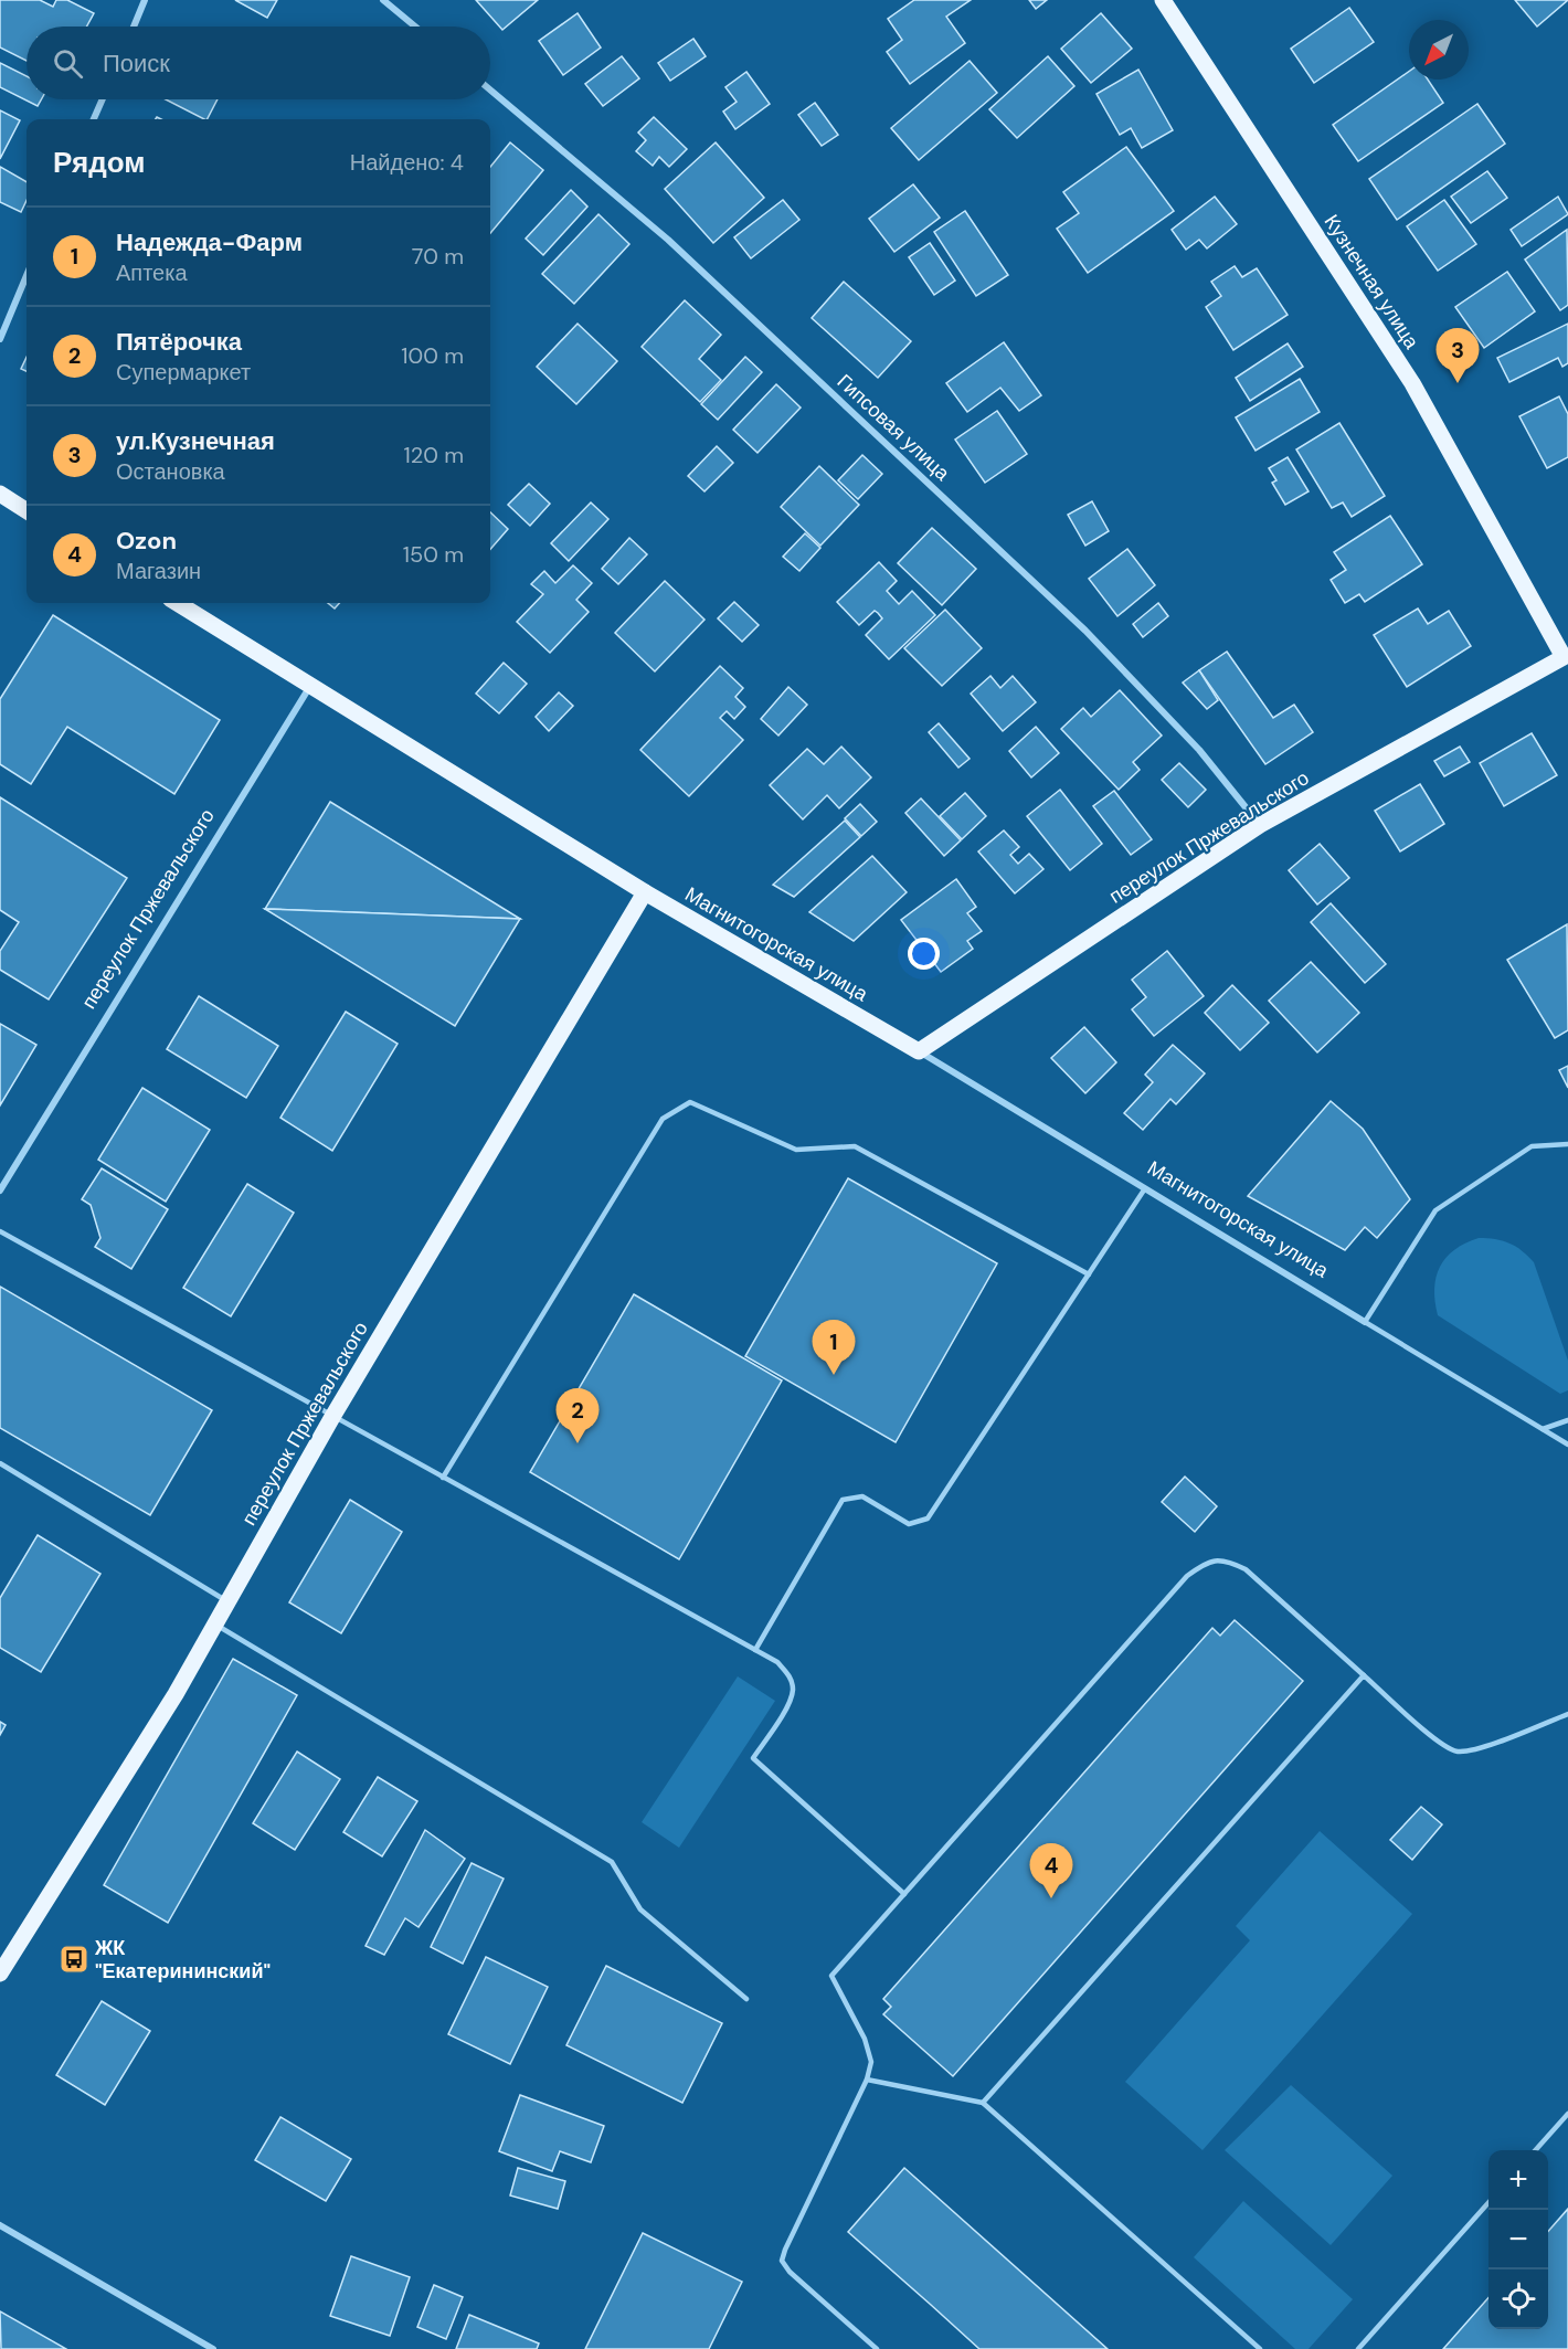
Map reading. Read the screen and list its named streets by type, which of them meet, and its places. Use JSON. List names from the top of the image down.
{
  "streets": {
    "main road": ["Кузнечная улица", "переулок Пржевальского", "Магнитогорская улица"],
    "street": ["Гипсовая улица"]
  },
  "crossings": [
    ["Кузнечная улица", "переулок Пржевальского"],
    ["Гипсовая улица", "переулок Пржевальского"],
    ["переулок Пржевальского", "Магнитогорская улица"]
  ],
  "places": {
    "bus stop": ["ЖК \"Екатерининский\""]
  },
  "north": "bottom left",
  "page": {
    "search": "Поиск",
    "heading": ["Рядом", "Найдено: 4"],
    "list": [
      {
        "mark": "1",
        "name": "Надежда-Фарм",
        "note": "Аптека",
        "value": "70 m"
      },
      {
        "mark": "2",
        "name": "Пятёрочка",
        "note": "Супермаркет",
        "value": "100 m"
      },
      {
        "mark": "3",
        "name": "ул.Кузнечная",
        "note": "Остановка",
        "value": "120 m"
      },
      {
        "mark": "4",
        "name": "Ozon",
        "note": "Магазин",
        "value": "150 m"
      }
    ],
    "pins": [
      "3",
      "1",
      "2",
      "4"
    ],
    "map_buttons": ["+", "−"]
  }
}
